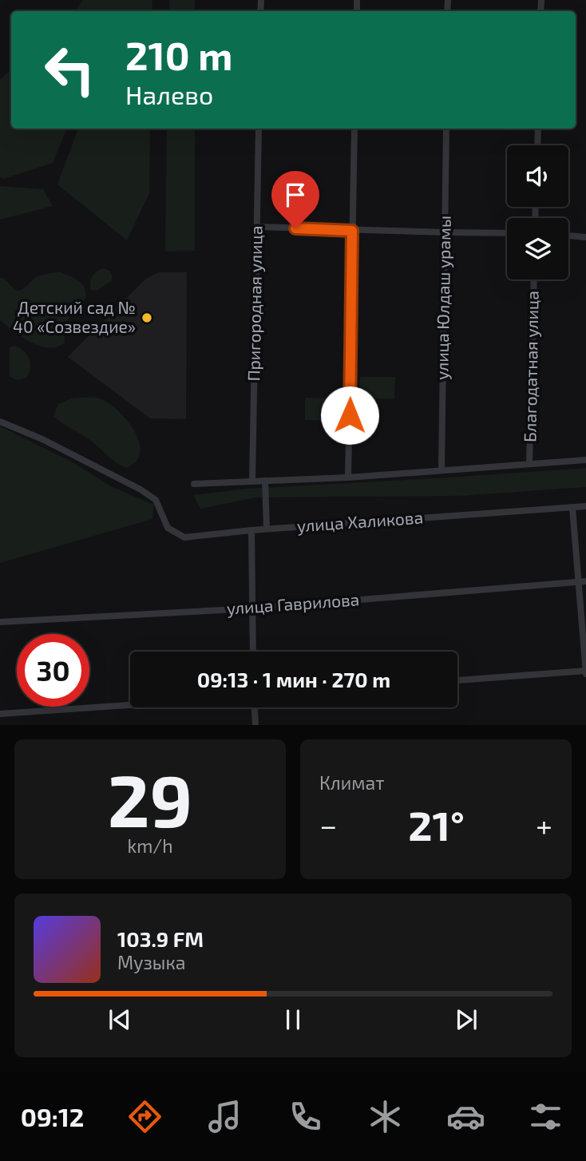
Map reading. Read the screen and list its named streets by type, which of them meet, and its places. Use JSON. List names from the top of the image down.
{
  "streets": {
    "street": [
      "улица Юлдаш урамы",
      "Пригородная улица",
      "Благодатная улица",
      "улица Халикова",
      "улица Гаврилова"
    ]
  },
  "places": ["Детский сад № 40 «Созвездие»"],
  "page": {
    "turn": ["210 m", "Налево"],
    "limit": "30",
    "trip": "09:13 · 1 мин · 270 m",
    "tile": [
      ["29", "km/h"],
      "Климат"
    ],
    "heat": ["−", "21°", "+"],
    "song": ["103.9 FM", "Музыка"],
    "tabs": "09:12"
  }
}
